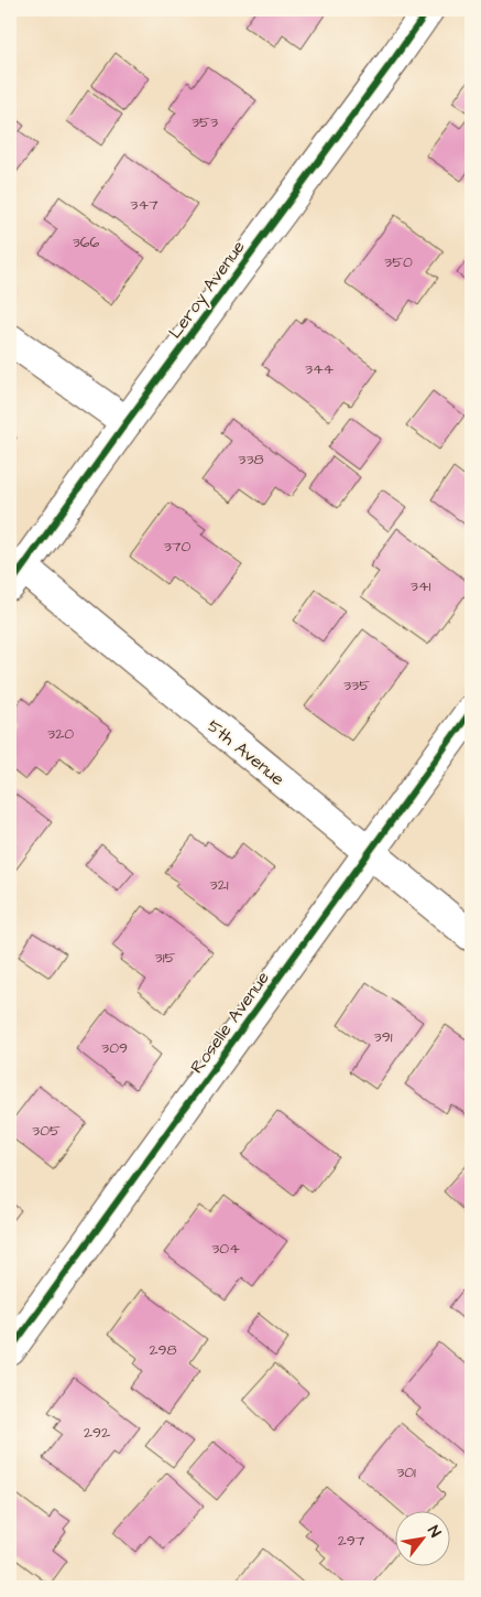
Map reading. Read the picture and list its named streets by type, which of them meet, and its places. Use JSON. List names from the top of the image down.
{
  "streets": {
    "street": ["Leroy Avenue", "5th Avenue", "Roselle Avenue"]
  },
  "crossings": [
    ["Leroy Avenue", "5th Avenue"],
    ["5th Avenue", "Roselle Avenue"]
  ],
  "house_numbers": [
    "353",
    "347",
    "366",
    "350",
    "344",
    "338",
    "370",
    "341",
    "335",
    "320",
    "321",
    "315",
    "391",
    "309",
    "305",
    "304",
    "298",
    "292",
    "301",
    "297"
  ],
  "north": "top right"
}
